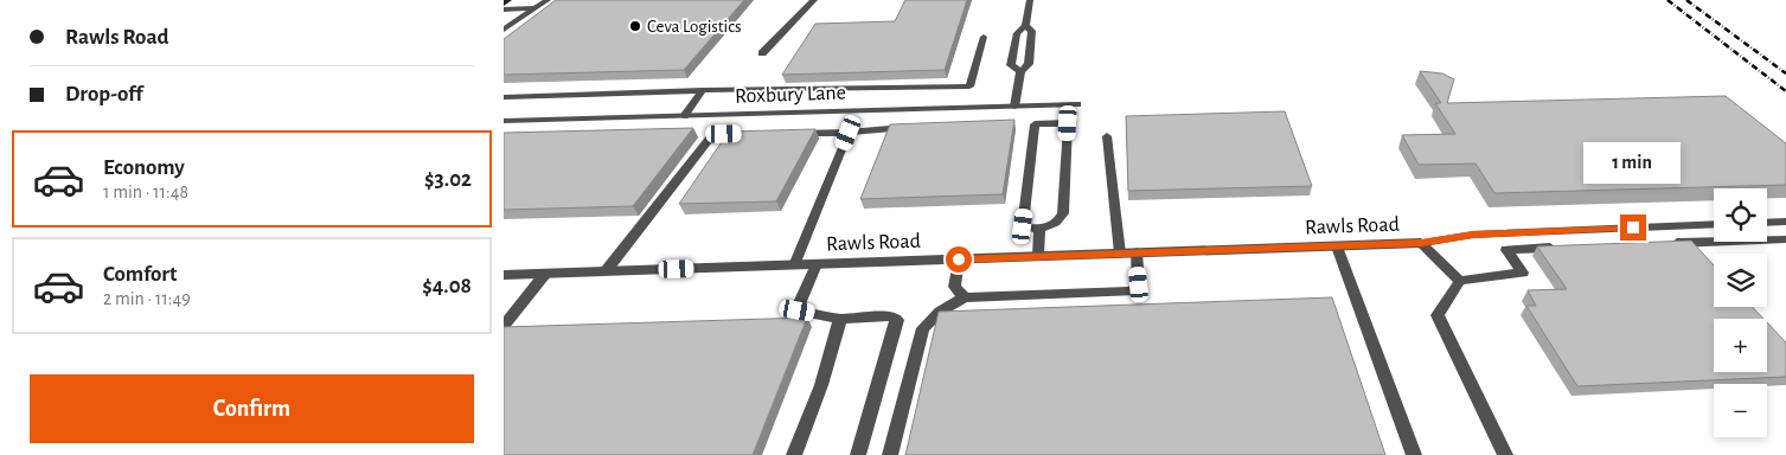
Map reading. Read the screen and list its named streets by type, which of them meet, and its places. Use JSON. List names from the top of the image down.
{
  "streets": {
    "street": ["Roxbury Lane", "Rawls Road"]
  },
  "places": ["Ceva Logistics"],
  "page": {
    "banner": ["Rawls Road", "Drop-off"],
    "list": [
      {
        "name": "Economy",
        "note": "1 min · 11:48",
        "value": "$3.02"
      },
      {
        "name": "Comfort",
        "note": "2 min · 11:49",
        "value": "$4.08"
      }
    ],
    "bubble": "1 min",
    "map_buttons": ["+", "−"],
    "buttons": "Confirm"
  }
}
